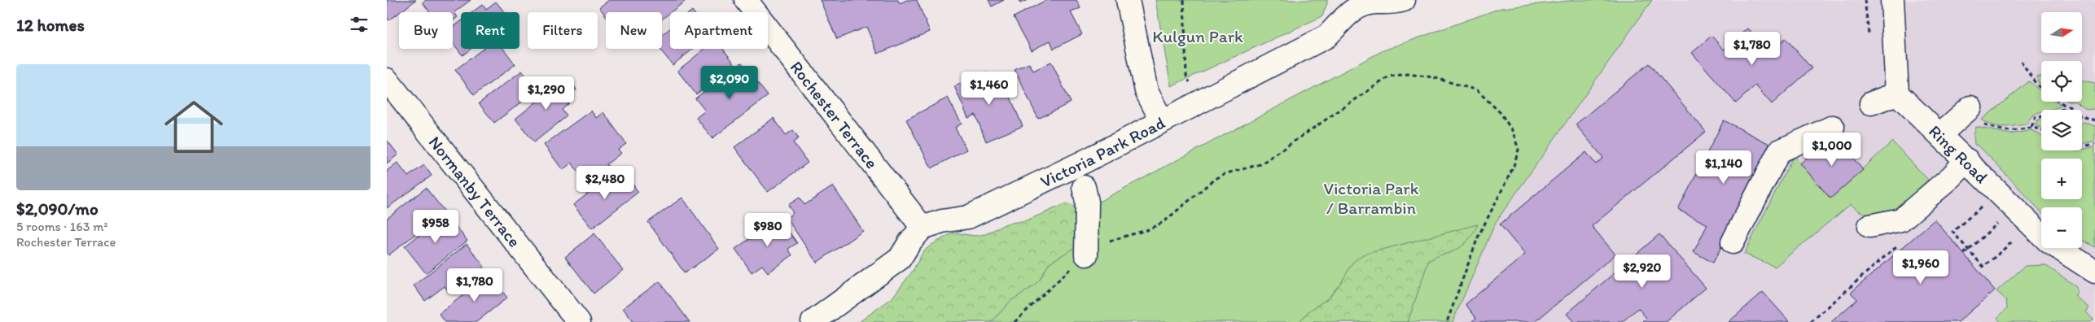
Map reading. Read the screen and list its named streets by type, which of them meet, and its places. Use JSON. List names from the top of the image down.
{
  "streets": {
    "street": [
      "Rochester Terrace",
      "Victoria Park Road",
      "Ring Road",
      "Normanby Terrace"
    ]
  },
  "crossings": [
    ["Rochester Terrace", "Victoria Park Road"]
  ],
  "parks": ["Kulgun Park", "Victoria Park / Barrambin"],
  "north": "right",
  "page": {
    "heading": "12 homes",
    "map_buttons": ["+", "−"],
    "chip": [
      "Buy",
      "Rent",
      "Filters",
      "New",
      "Apartment"
    ],
    "price": [
      "$1,780",
      "$2,090",
      "$1,460",
      "$1,290",
      "$1,000",
      "$1,140",
      "$2,480",
      "$958",
      "$980",
      "$1,960",
      "$2,920",
      "$1,780"
    ],
    "list": [
      {
        "name": "$2,090/mo",
        "note": "5 rooms · 163 m² · Rochester Terrace"
      }
    ]
  }
}
